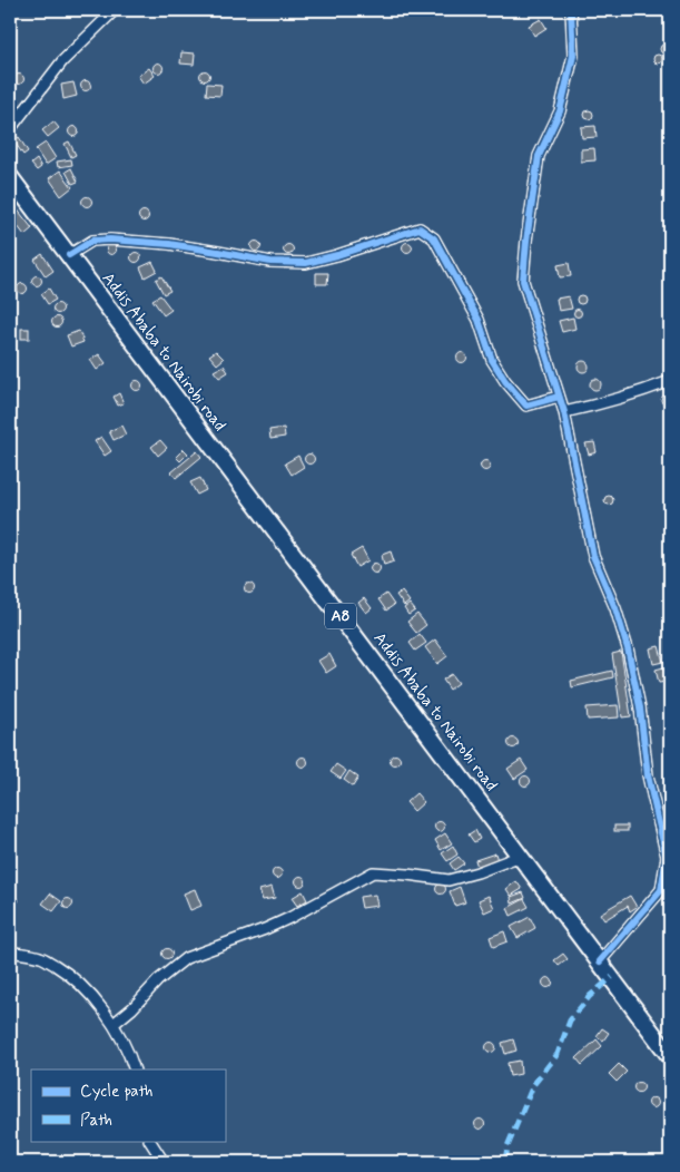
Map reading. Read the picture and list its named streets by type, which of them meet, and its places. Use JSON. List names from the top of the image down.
{
  "streets": {
    "highway": ["Addis Ababa to Nairobi road", "A8"]
  },
  "legend": ["Cycle path", "Path"]
}
